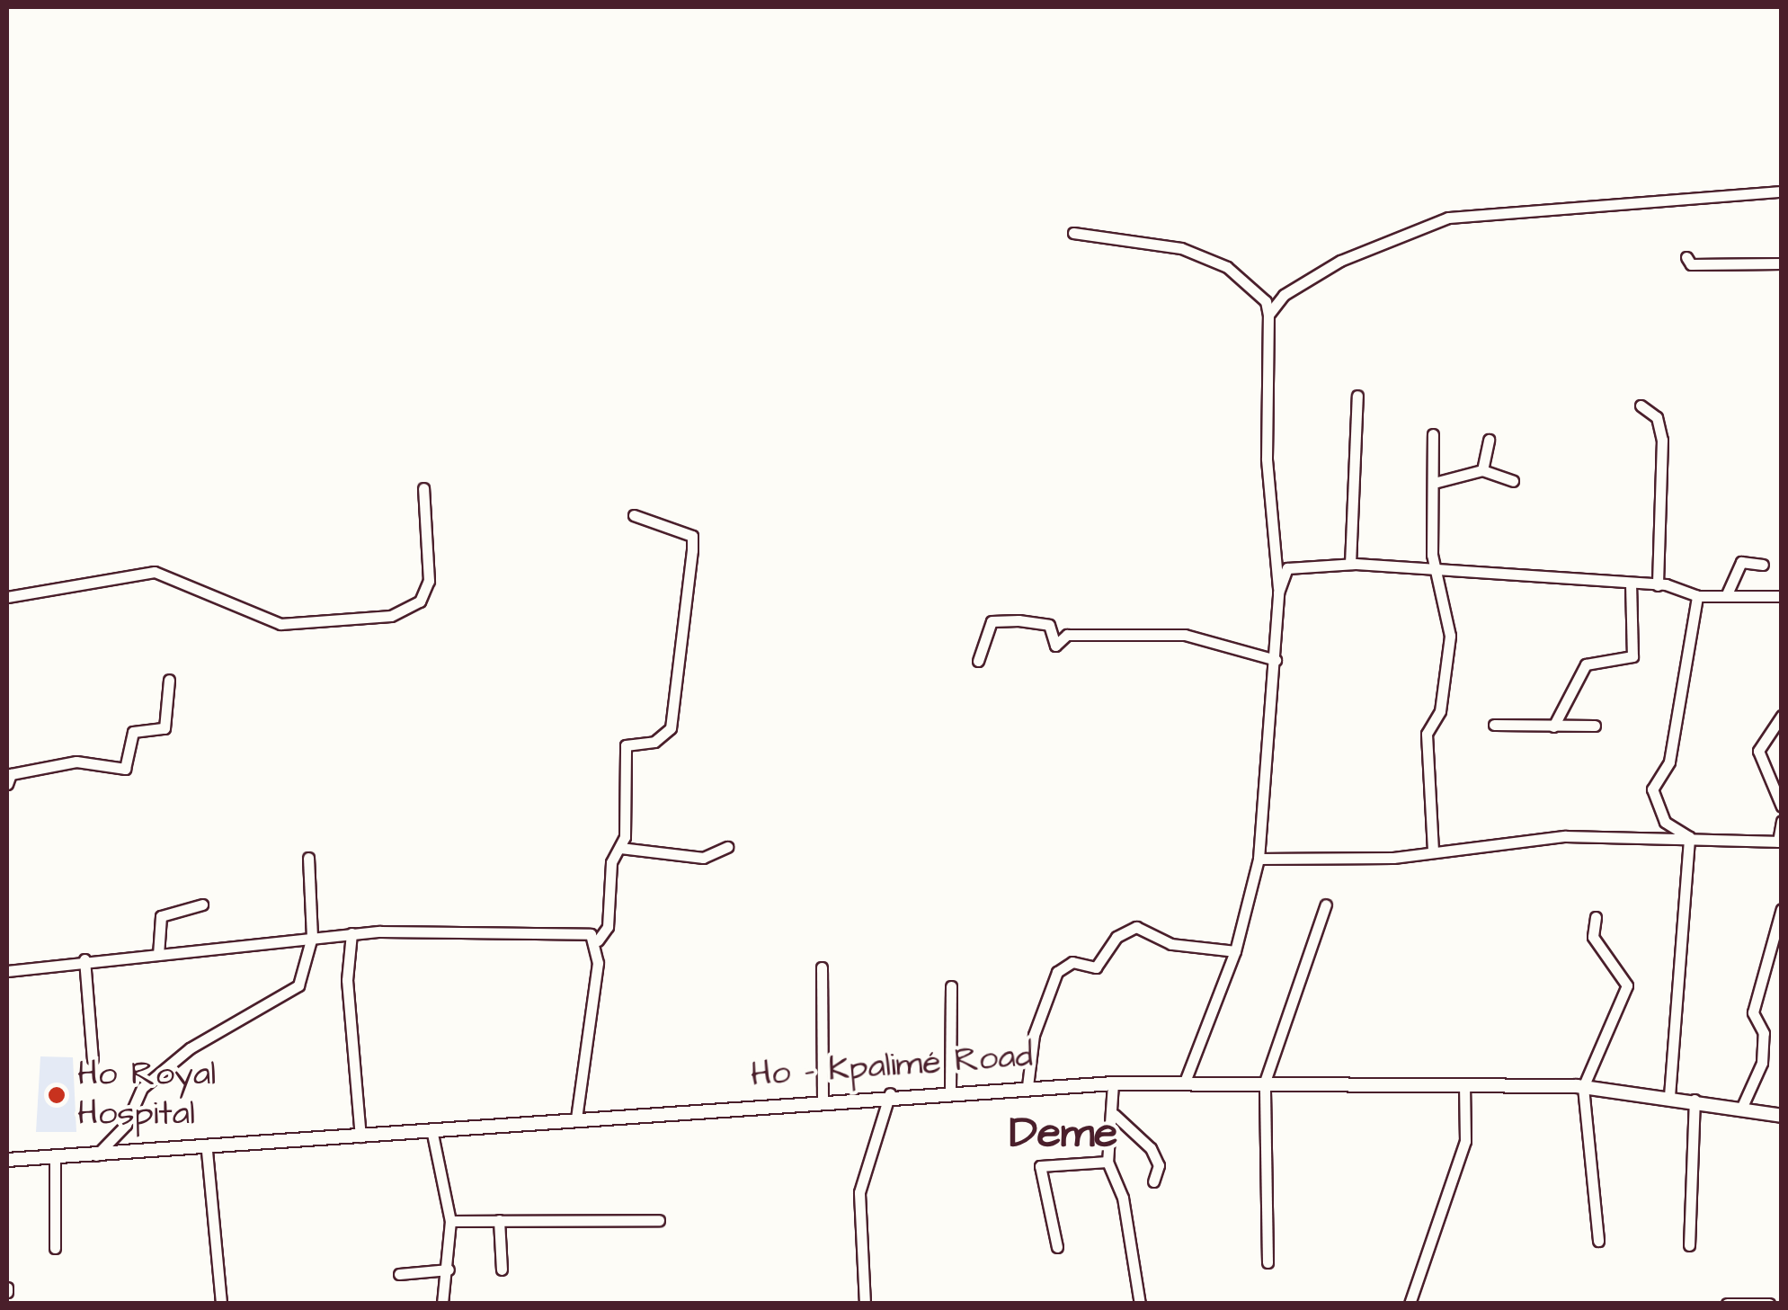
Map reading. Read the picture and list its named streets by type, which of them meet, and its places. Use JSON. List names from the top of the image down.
{
  "streets": {
    "main road": ["Ho - Kpalimé Road"]
  },
  "districts": ["Deme"],
  "places": ["Ho Royal Hospital"]
}
